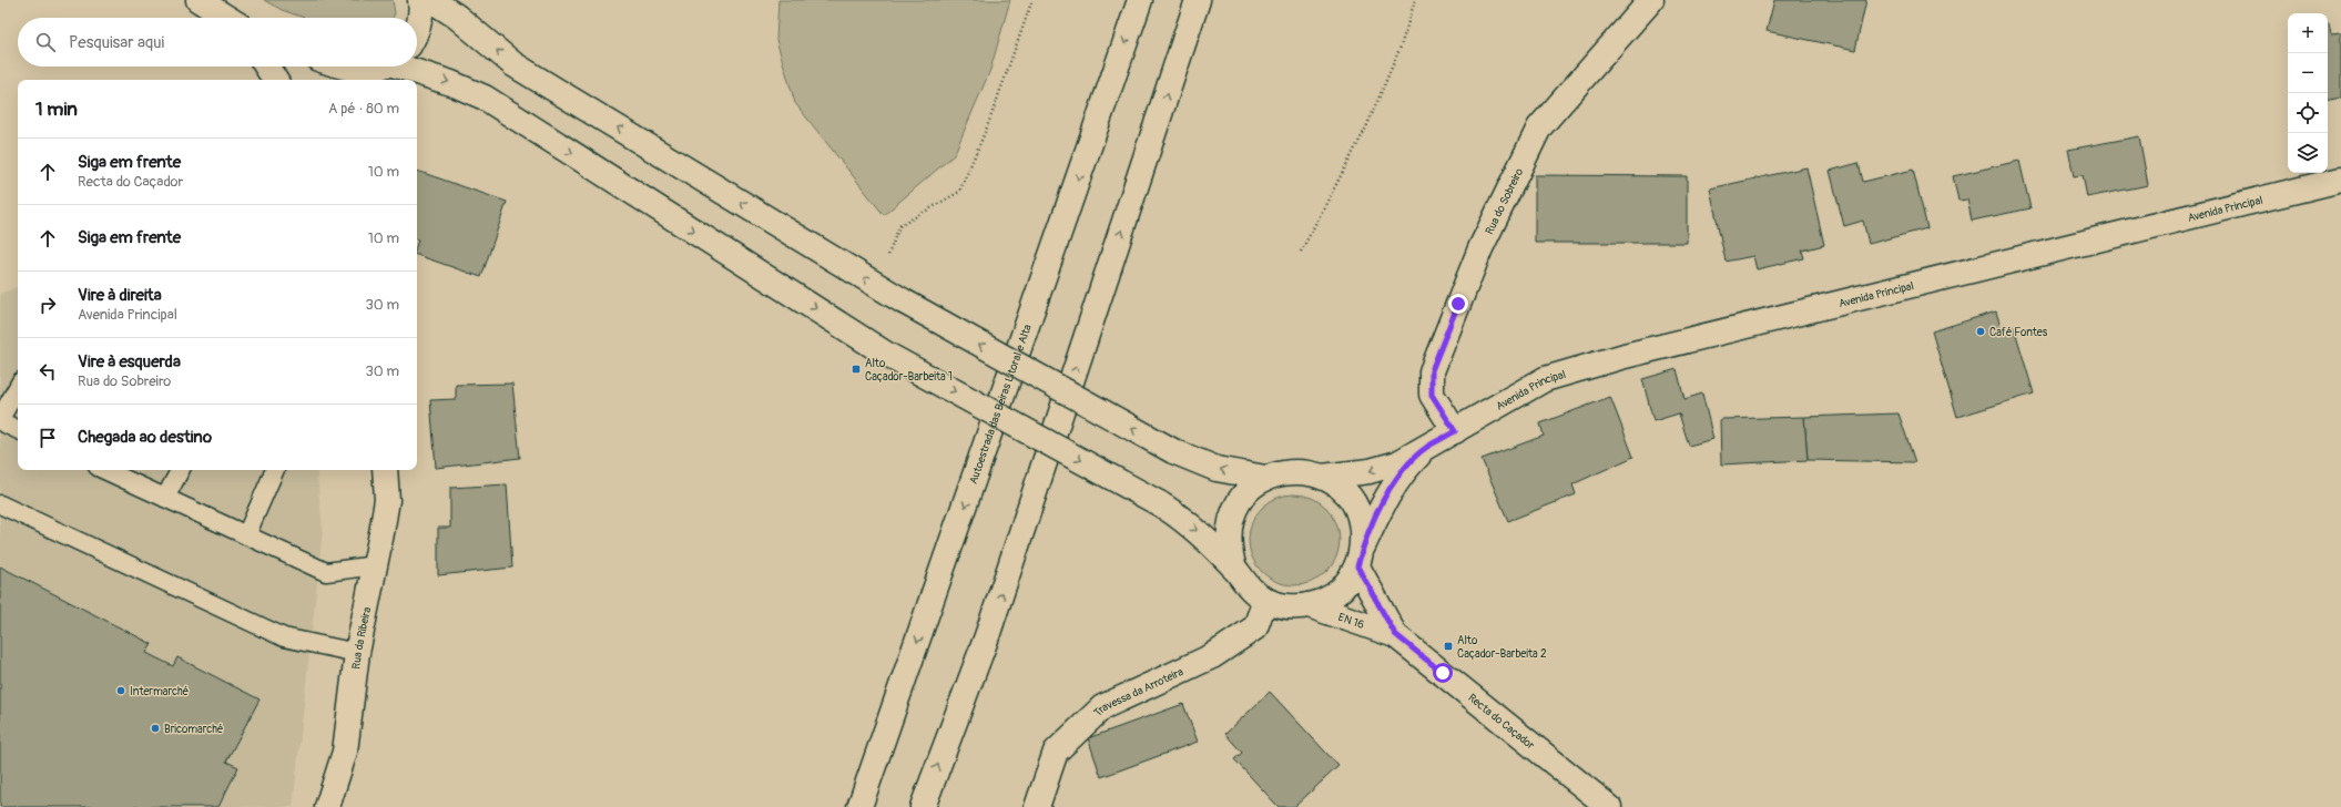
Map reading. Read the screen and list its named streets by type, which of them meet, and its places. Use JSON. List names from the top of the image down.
{
  "streets": {
    "main road": [
      "Rua do Sobreiro",
      "Avenida Principal",
      "Autoestrada das Beiras Litoral e Alta",
      "EN 16",
      "Rua da Ribeira",
      "Travessa da Arroteira",
      "Recta do Caçador"
    ]
  },
  "crossings": [
    ["Rua do Sobreiro", "Avenida Principal"],
    ["Avenida Principal", "EN 16"],
    ["Avenida Principal", "Travessa da Arroteira"],
    ["EN 16", "Travessa da Arroteira"],
    ["EN 16", "Recta do Caçador"]
  ],
  "places": {
    "other": ["Café Fontes", "Intermarché", "Bricomarché"],
    "transit": ["Alto Caçador-Barbeita 1", "Alto Caçador-Barbeita 2"]
  },
  "page": {
    "map_buttons": ["+", "−"],
    "search": "Pesquisar aqui",
    "heading": ["1 min", "A pé · 80 m"],
    "list": [
      ["Siga em frente", "Recta do Caçador", "10 m"],
      ["Siga em frente", "10 m"],
      ["Vire à direita", "Avenida Principal", "30 m"],
      ["Vire à esquerda", "Rua do Sobreiro", "30 m"],
      "Chegada ao destino"
    ]
  }
}
